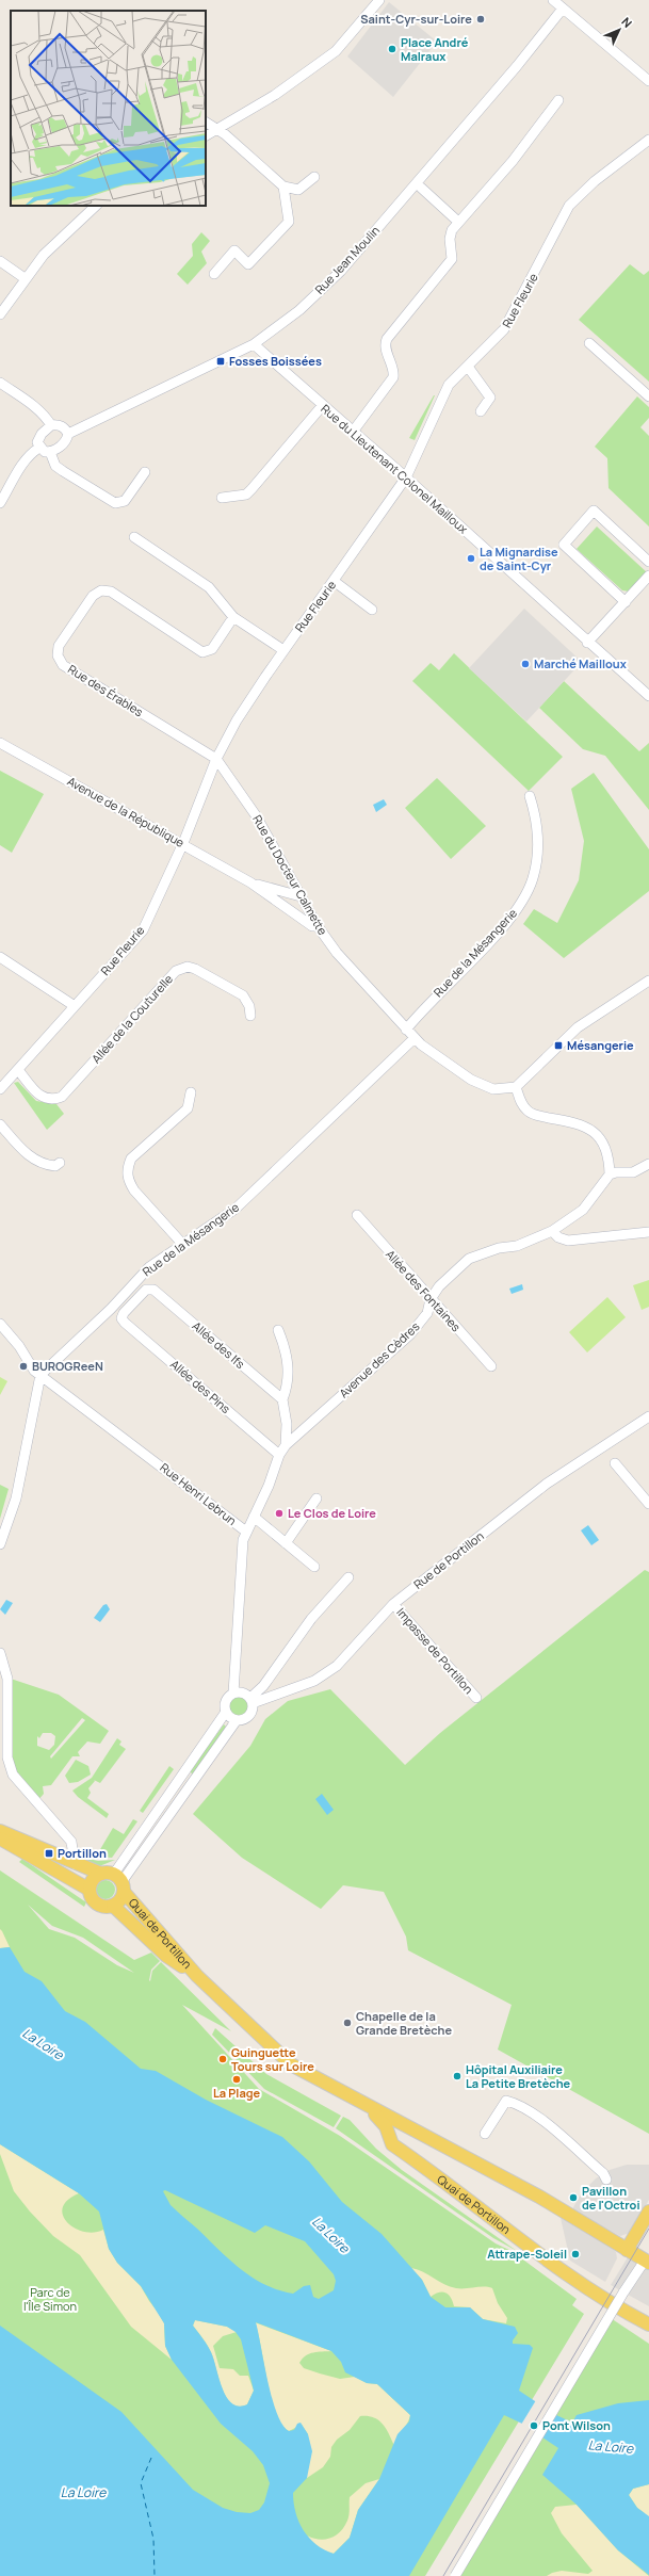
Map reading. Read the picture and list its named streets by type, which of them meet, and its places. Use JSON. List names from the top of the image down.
{
  "streets": {
    "main road": ["Quai de Portillon"],
    "street": [
      "Rue Jean Moulin",
      "Rue Fleurie",
      "Rue du Lieutenant Colonel Mailloux",
      "Rue des Érables",
      "Avenue de la République",
      "Rue du Docteur Calmette",
      "Rue de la Mésangerie",
      "Allée de la Couturelle",
      "Allée des Fontaines",
      "Allée des Ifs",
      "Avenue des Cèdres",
      "Allée des Pins",
      "Rue Henri Lebrun",
      "Rue de Portillon",
      "Impasse de Portillon"
    ]
  },
  "crossings": [
    ["Rue Jean Moulin", "Rue du Lieutenant Colonel Mailloux"],
    ["Rue Fleurie", "Rue du Lieutenant Colonel Mailloux"],
    ["Rue Fleurie", "Rue des Érables"],
    ["Rue Fleurie", "Avenue de la République"],
    ["Rue Fleurie", "Rue du Docteur Calmette"],
    ["Rue Fleurie", "Allée de la Couturelle"],
    ["Rue des Érables", "Rue du Docteur Calmette"],
    ["Avenue de la République", "Rue du Docteur Calmette"],
    ["Rue du Docteur Calmette", "Rue de la Mésangerie"],
    ["Rue de la Mésangerie", "Rue Henri Lebrun"],
    ["Allée des Fontaines", "Avenue des Cèdres"],
    ["Allée des Ifs", "Allée des Pins"],
    ["Avenue des Cèdres", "Allée des Pins"],
    ["Avenue des Cèdres", "Rue Henri Lebrun"],
    ["Rue Henri Lebrun", "Rue de Portillon"],
    ["Rue de Portillon", "Impasse de Portillon"]
  ],
  "water": ["La Loire"],
  "parks": ["Parc de l'Île Simon"],
  "places": {
    "other": [
      "Saint-Cyr-sur-Loire",
      "Place André Malraux",
      "La Mignardise de Saint-Cyr",
      "Marché Mailloux",
      "BUROGReeN",
      "Le Clos de Loire",
      "Chapelle de la Grande Bretèche",
      "Guinguette Tours sur Loire",
      "Hôpital Auxiliaire La Petite Bretèche",
      "La Plage",
      "Pavillon de l'Octroi",
      "Attrape-Soleil",
      "Pont Wilson"
    ],
    "transit": ["Fosses Boissées", "Mésangerie", "Portillon"]
  },
  "north": "top right"
}
